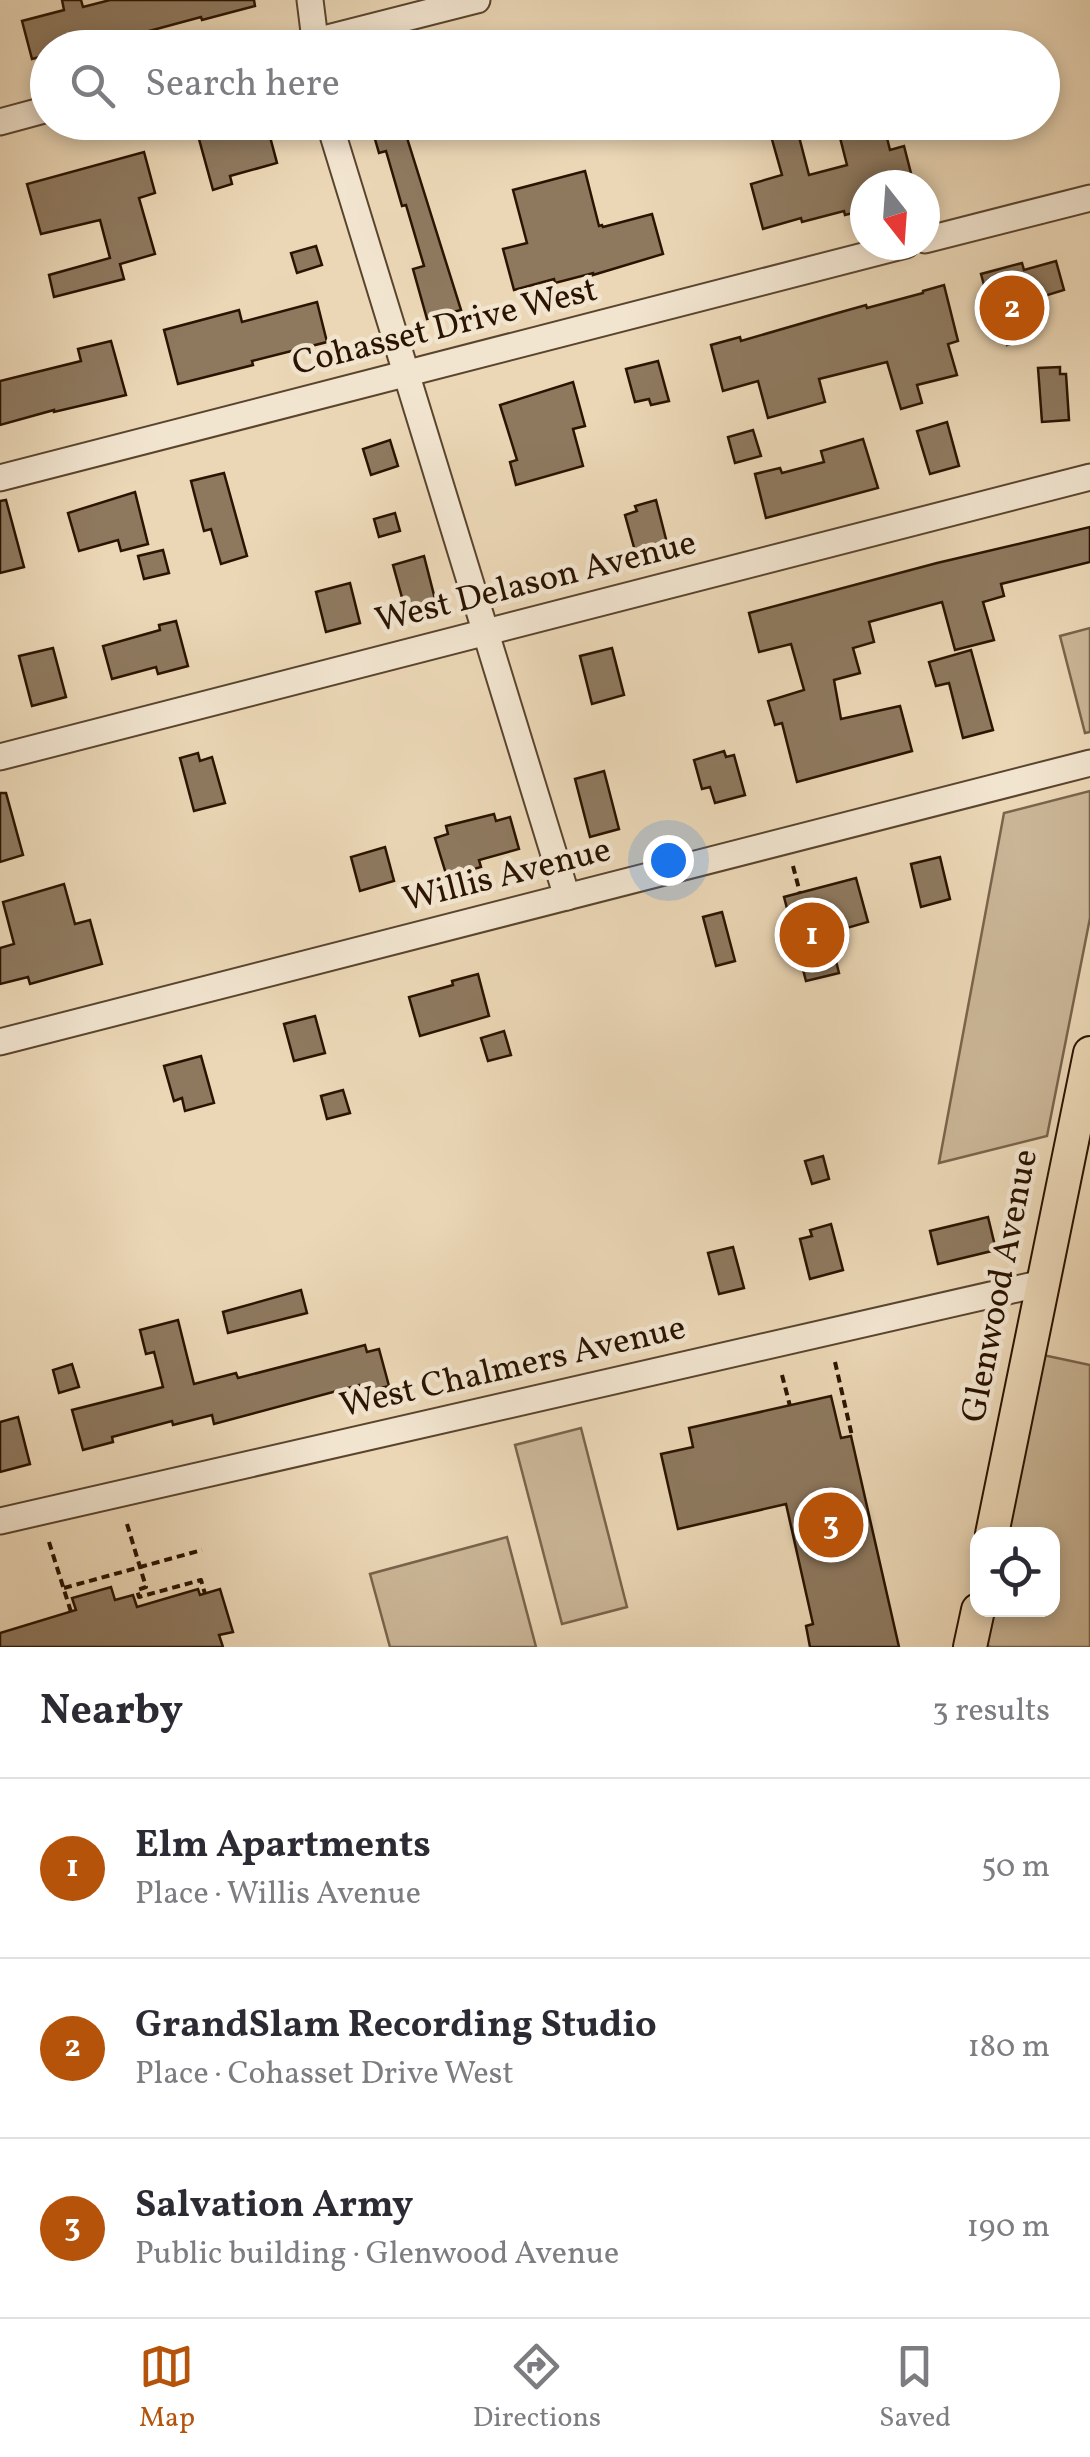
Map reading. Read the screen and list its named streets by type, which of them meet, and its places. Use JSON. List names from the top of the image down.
{
  "streets": {
    "main road": ["Glenwood Avenue"],
    "street": [
      "Cohasset Drive West",
      "West Delason Avenue",
      "Willis Avenue",
      "West Chalmers Avenue"
    ]
  },
  "crossings": [
    ["Glenwood Avenue", "West Chalmers Avenue"]
  ],
  "north": "bottom",
  "page": {
    "search": "Search here",
    "pins": ["2", "1", "3"],
    "heading": ["Nearby", "3 results"],
    "list": [
      {
        "mark": "1",
        "name": "Elm Apartments",
        "note": "Place · Willis Avenue",
        "value": "50 m"
      },
      {
        "mark": "2",
        "name": "GrandSlam Recording Studio",
        "note": "Place · Cohasset Drive West",
        "value": "180 m"
      },
      {
        "mark": "3",
        "name": "Salvation Army",
        "note": "Public building · Glenwood Avenue",
        "value": "190 m"
      }
    ],
    "nav": ["Map", "Directions", "Saved"]
  }
}
